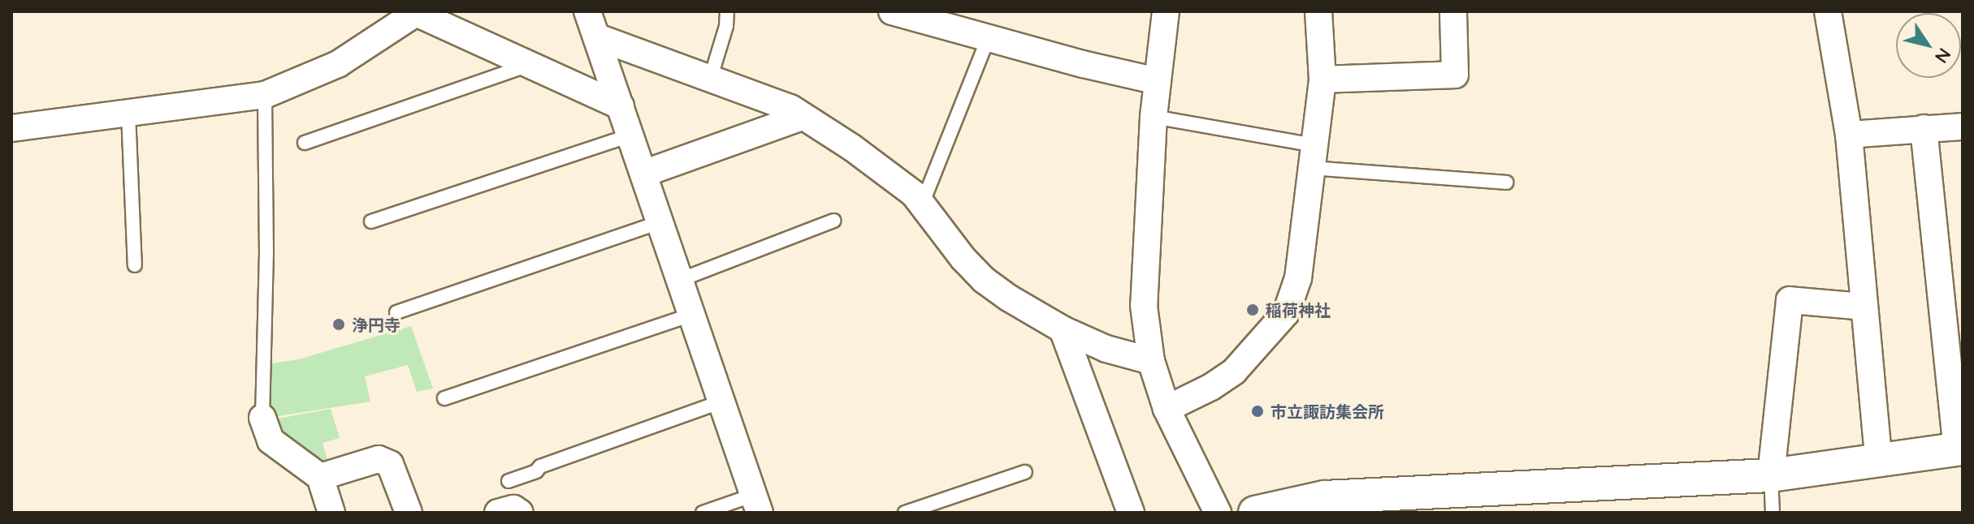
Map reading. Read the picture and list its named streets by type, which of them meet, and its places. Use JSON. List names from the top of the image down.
{
  "places": ["稲荷神社", "浄円寺", "市立諏訪集会所"],
  "north": "bottom right"
}
